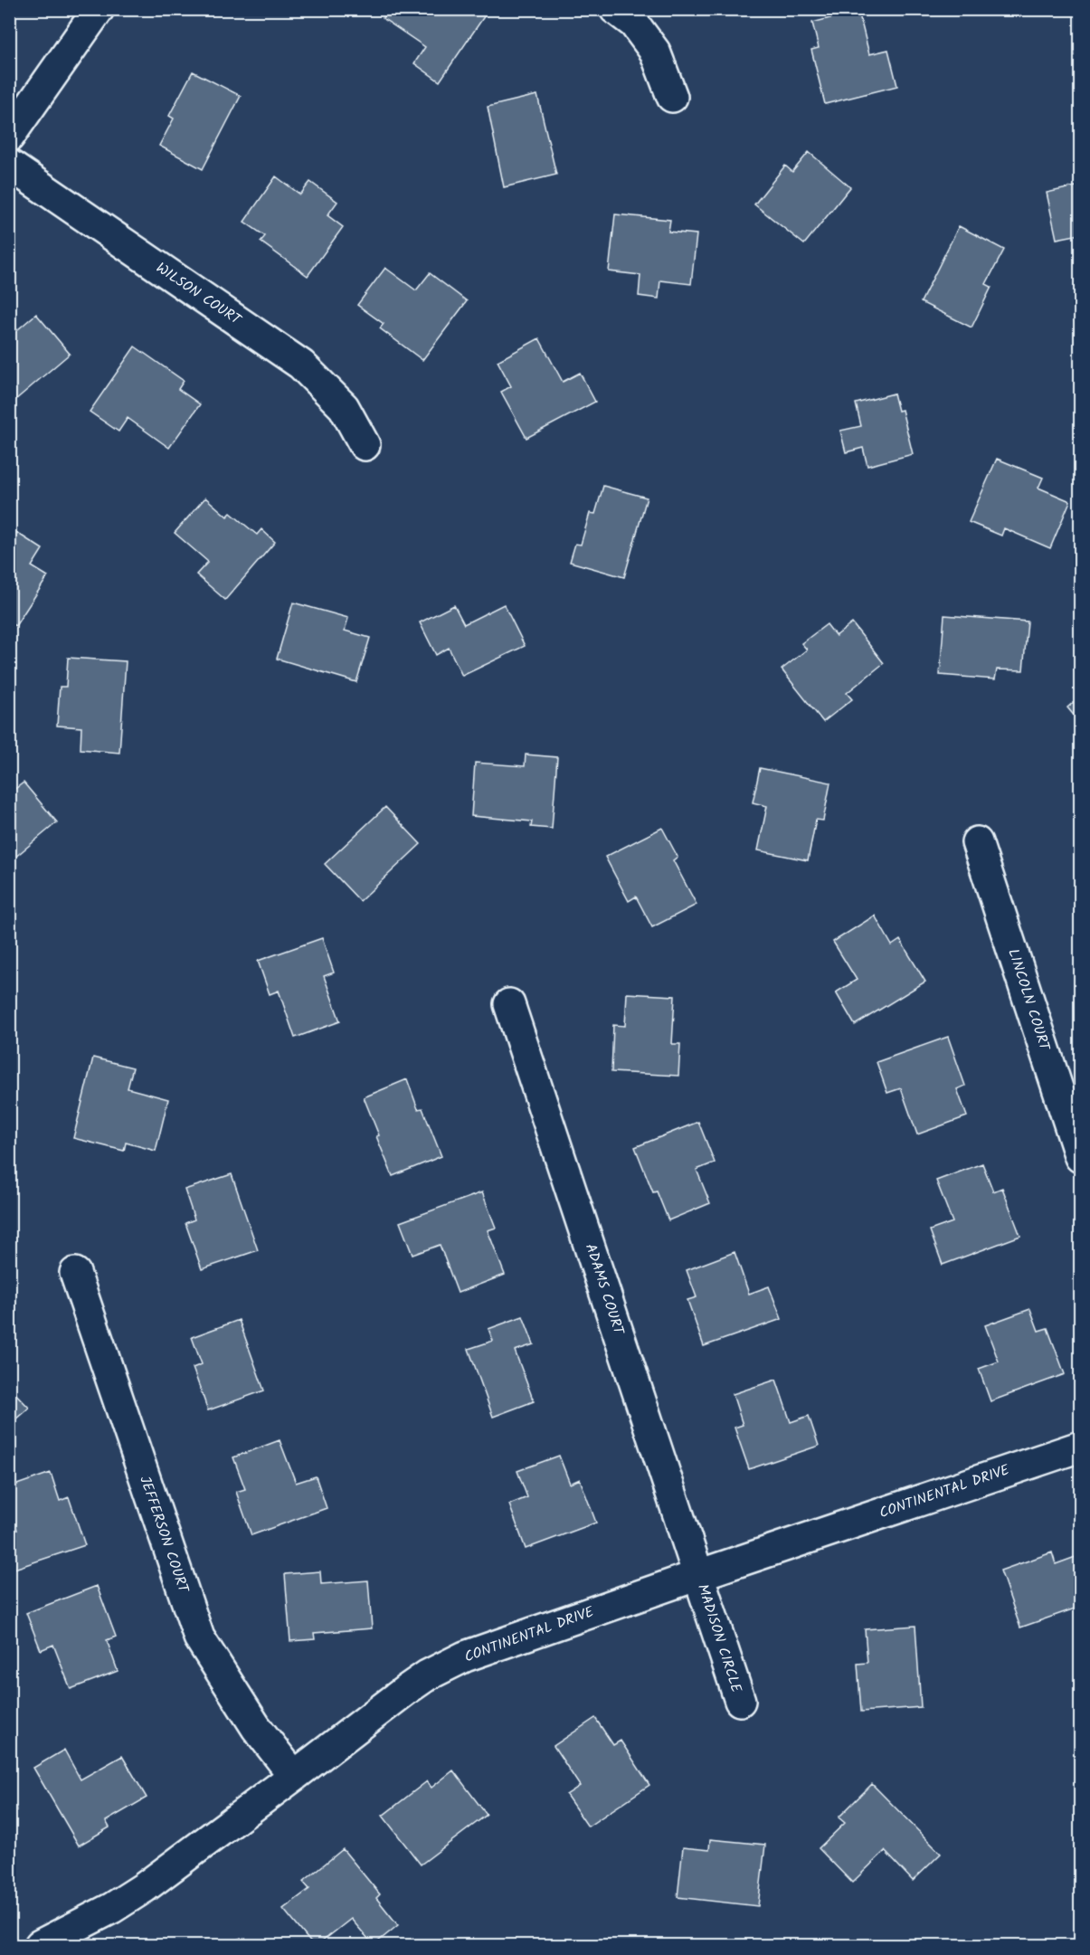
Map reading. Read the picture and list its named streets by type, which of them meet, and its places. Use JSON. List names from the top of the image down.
{
  "streets": {
    "street": [
      "WILSON COURT",
      "LINCOLN COURT",
      "ADAMS COURT",
      "CONTINENTAL DRIVE",
      "JEFFERSON COURT",
      "MADISON CIRCLE"
    ]
  },
  "crossings": [
    ["ADAMS COURT", "CONTINENTAL DRIVE"],
    ["ADAMS COURT", "MADISON CIRCLE"],
    ["CONTINENTAL DRIVE", "JEFFERSON COURT"],
    ["CONTINENTAL DRIVE", "MADISON CIRCLE"]
  ]
}
